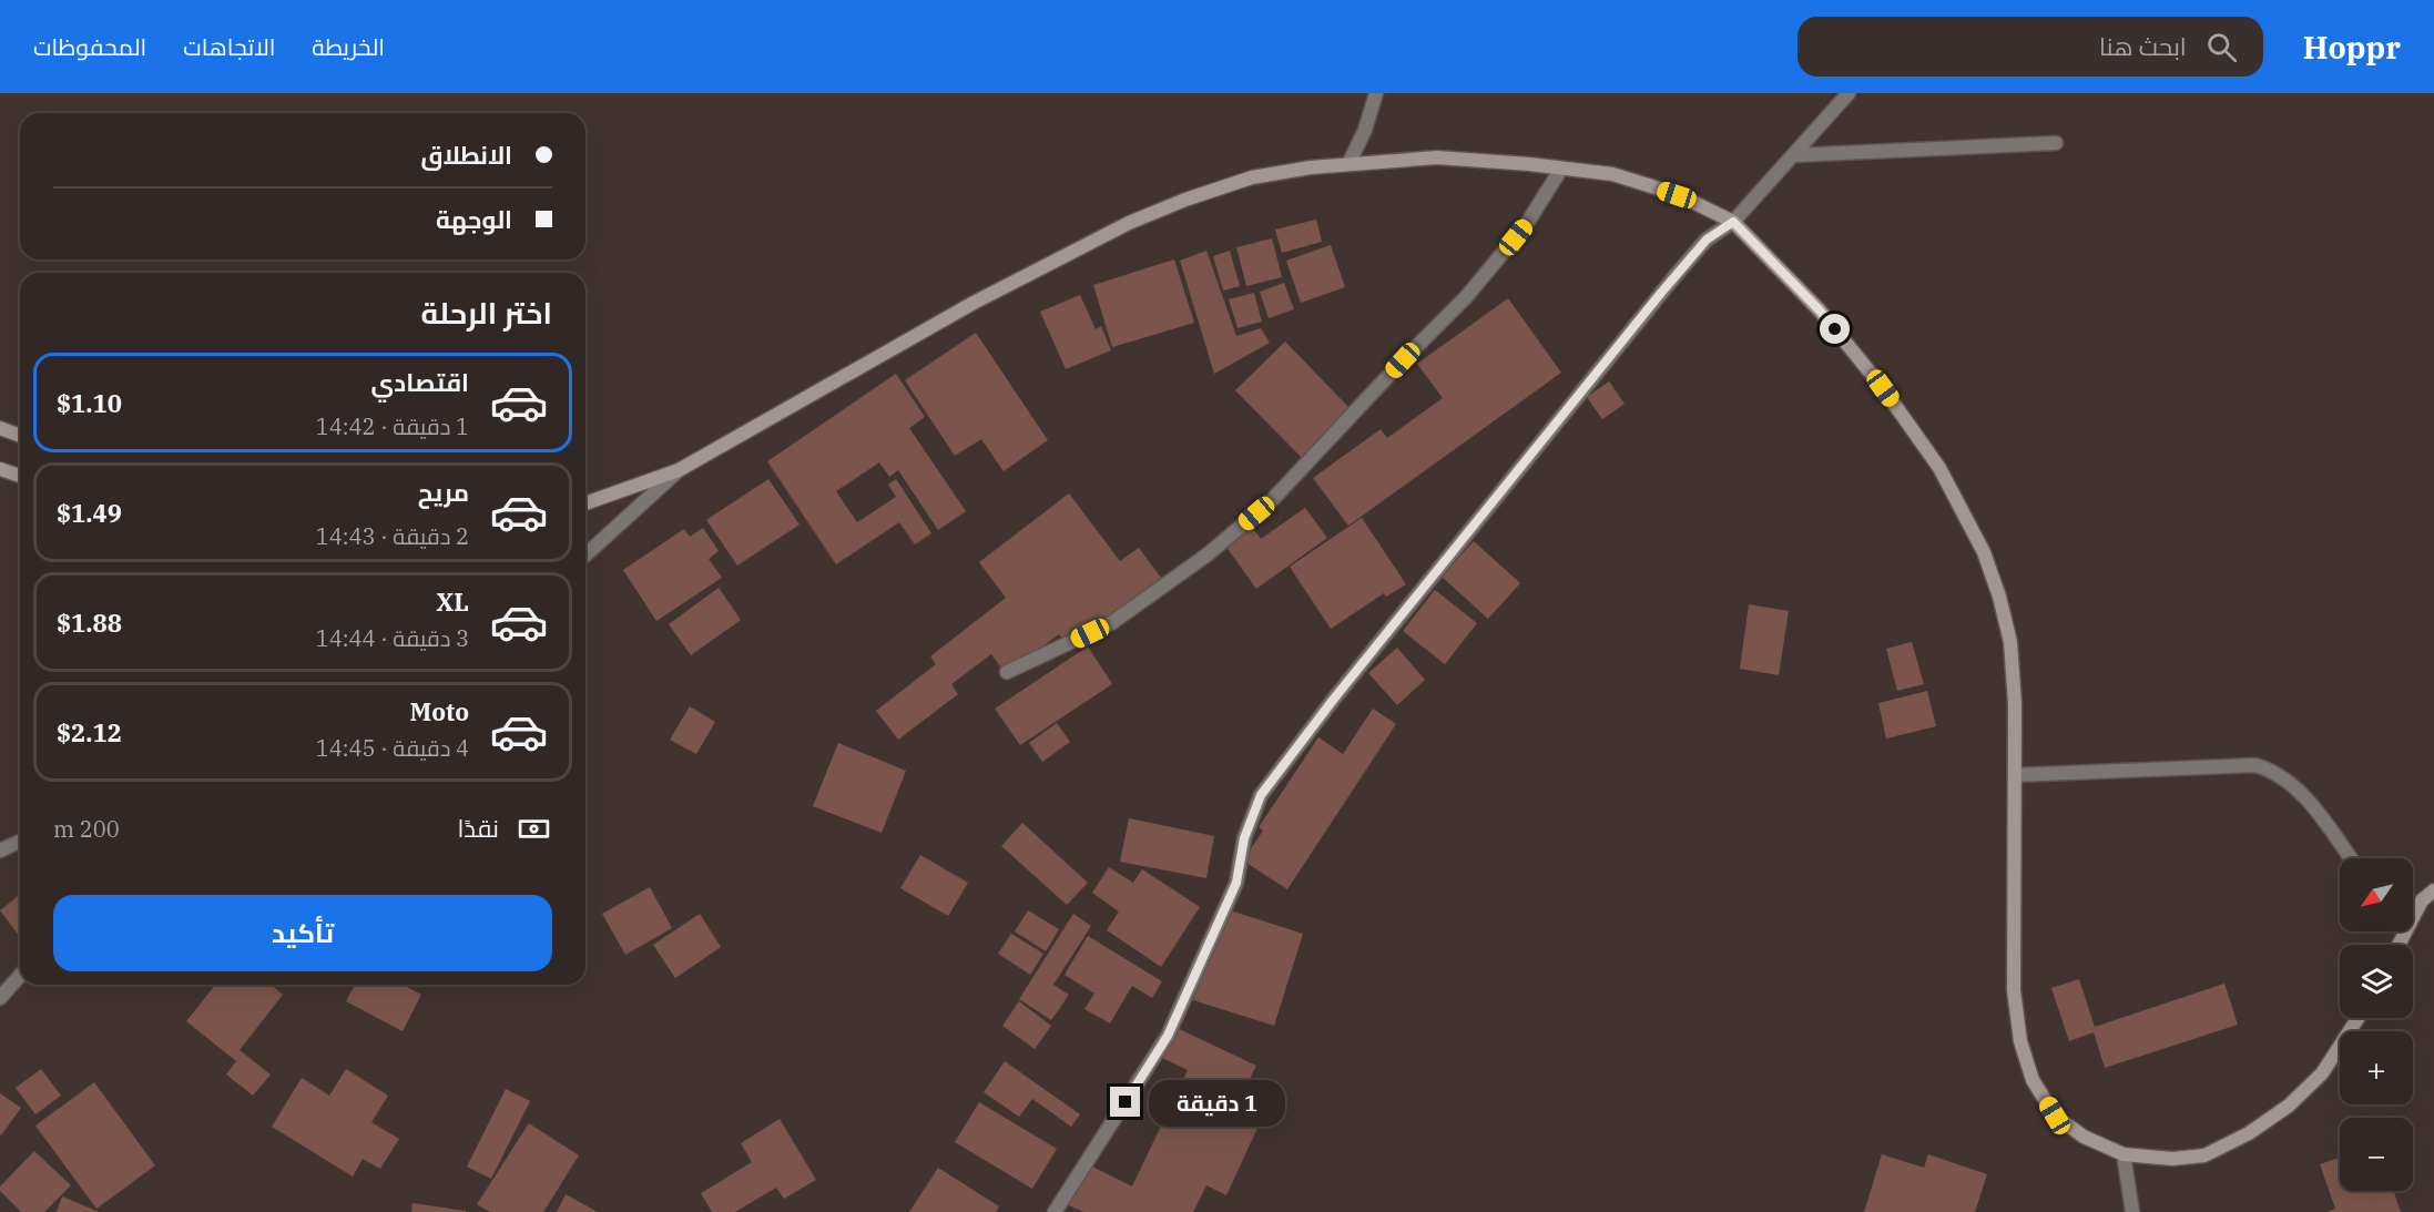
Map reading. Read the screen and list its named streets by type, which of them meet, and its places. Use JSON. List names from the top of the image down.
{
  "north": "bottom left",
  "page": {
    "header": "Hoppr",
    "search": "ابحث هنا",
    "nav": ["الخريطة", "الاتجاهات", "المحفوظات"],
    "banner": ["الانطلاق", "الوجهة"],
    "heading": "اختر الرحلة",
    "list": [
      {
        "name": "اقتصادي",
        "note": "1 دقيقة · 14:42",
        "value": "$1.10"
      },
      {
        "name": "مريح",
        "note": "2 دقيقة · 14:43",
        "value": "$1.49"
      },
      {
        "name": "XL",
        "note": "3 دقيقة · 14:44",
        "value": "$1.88"
      },
      {
        "name": "Moto",
        "note": "4 دقيقة · 14:45",
        "value": "$2.12"
      }
    ],
    "pay": ["نقدًا", "200 m"],
    "map_buttons": ["+", "−"],
    "buttons": "تأكيد",
    "bubble": "1 دقيقة"
  }
}
